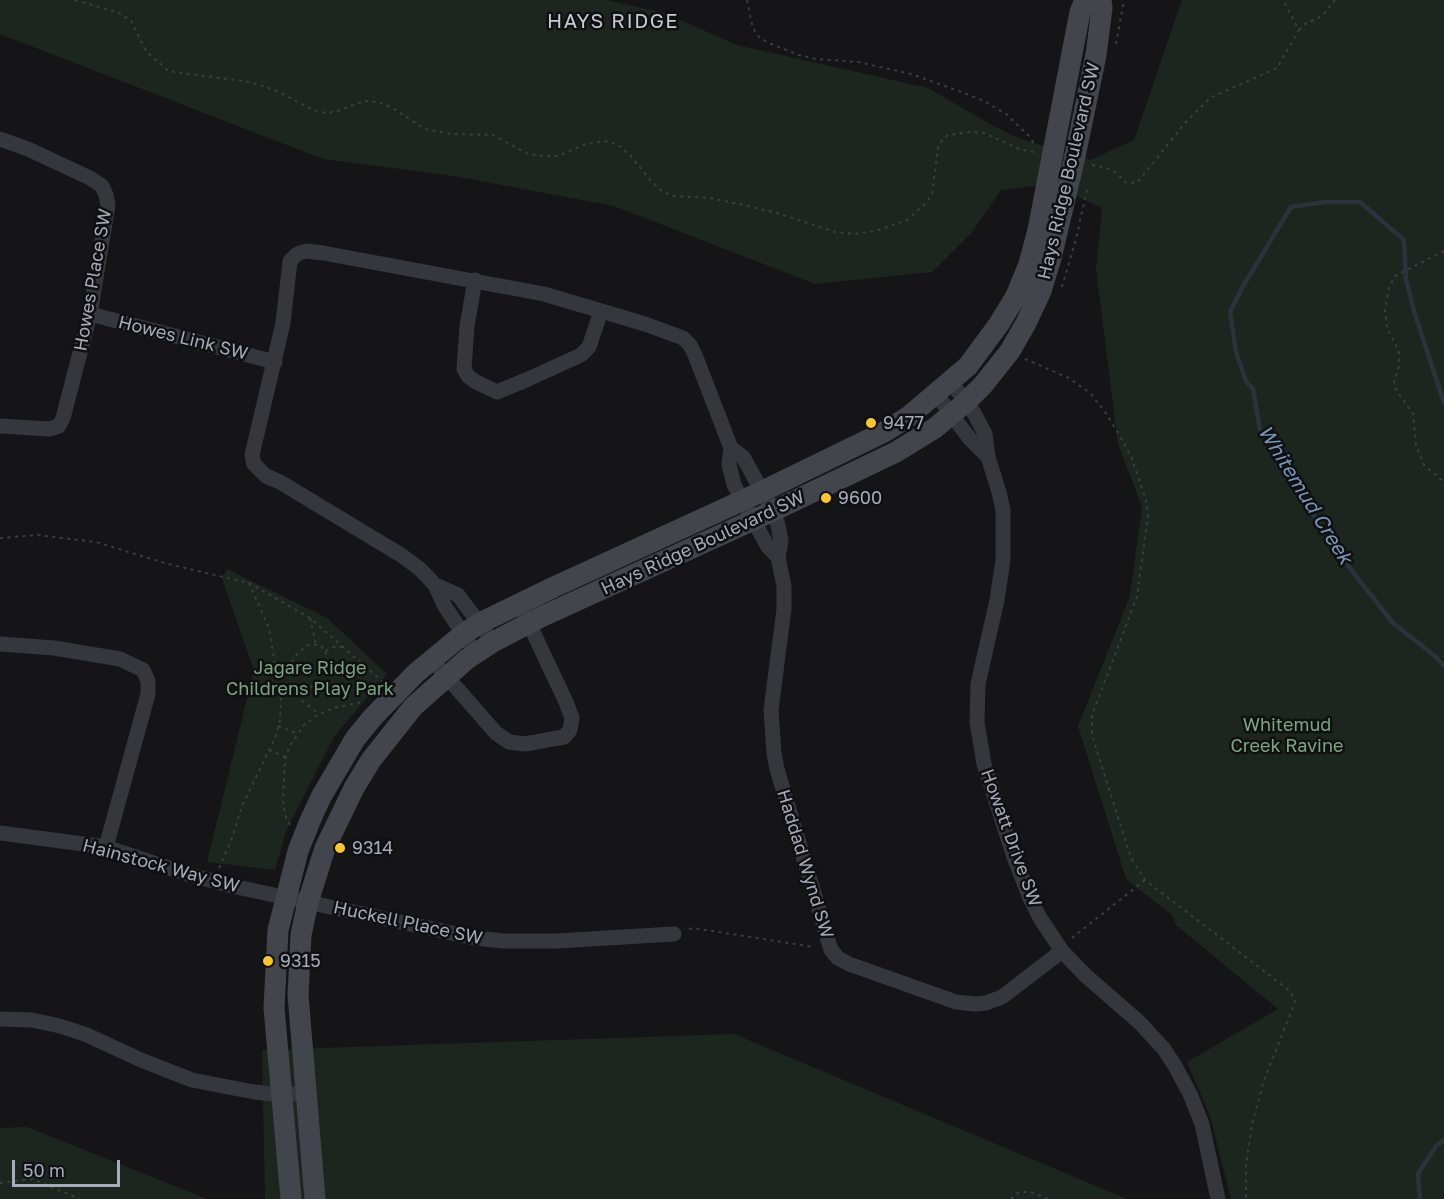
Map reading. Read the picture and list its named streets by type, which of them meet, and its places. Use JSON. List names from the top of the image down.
{
  "streets": {
    "street": [
      "Hays Ridge Boulevard SW",
      "Howes Place SW",
      "Howes Link SW",
      "Howatt Drive SW",
      "Haddad Wynd SW",
      "Hainstock Way SW",
      "Huckell Place SW"
    ]
  },
  "crossings": [
    ["Hays Ridge Boulevard SW", "Howatt Drive SW"],
    ["Hays Ridge Boulevard SW", "Haddad Wynd SW"],
    ["Hays Ridge Boulevard SW", "Hainstock Way SW"],
    ["Hays Ridge Boulevard SW", "Huckell Place SW"],
    ["Howes Place SW", "Howes Link SW"],
    ["Howatt Drive SW", "Haddad Wynd SW"],
    ["Hainstock Way SW", "Huckell Place SW"]
  ],
  "districts": ["HAYS RIDGE"],
  "water": ["Whitemud Creek"],
  "parks": ["Jagare Ridge Childrens Play Park", "Whitemud Creek Ravine"],
  "places": [
    "9477",
    "9600",
    "9314",
    "9315"
  ],
  "scale_bar": "50 m"
}
